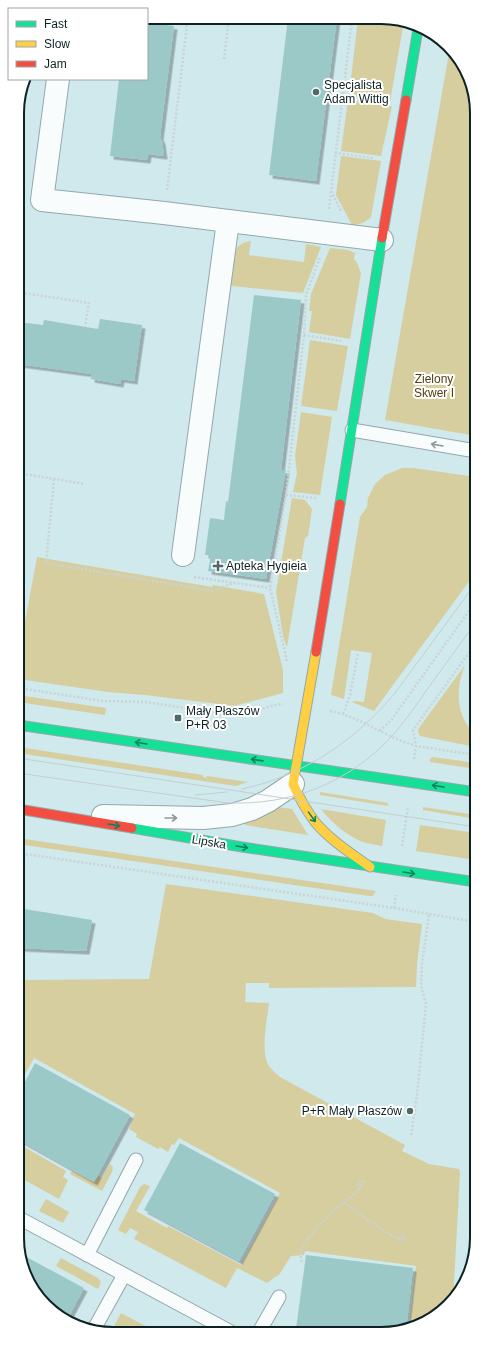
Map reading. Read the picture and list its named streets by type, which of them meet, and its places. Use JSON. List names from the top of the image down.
{
  "streets": {
    "main road": ["Lipska"]
  },
  "one_way": ["Lipska"],
  "parks": ["Zielony Skwer I"],
  "places": {
    "other": ["Specjalista Adam Wittig", "P+R Mały Płaszów"],
    "health": ["Apteka Hygieia"],
    "transit": ["Mały Płaszów P+R 03"]
  },
  "legend": ["Fast", "Slow", "Jam"]
}
